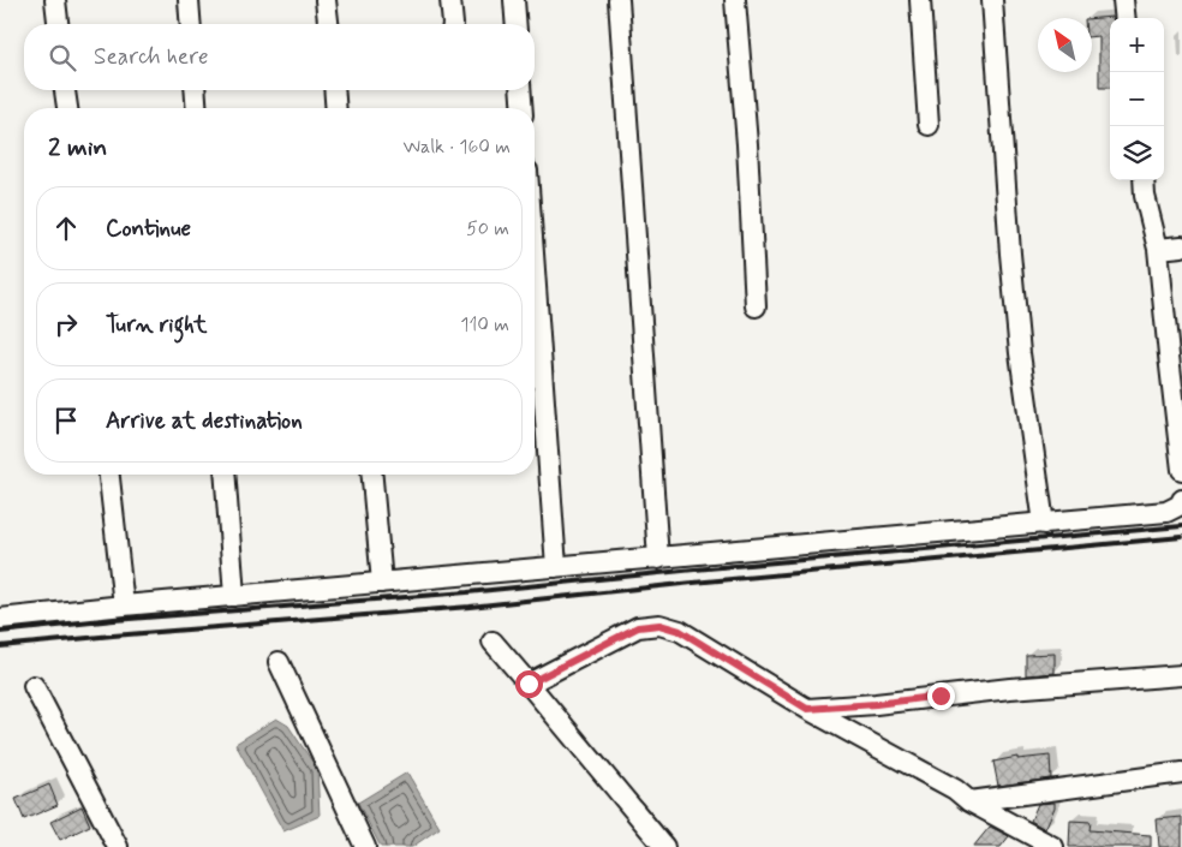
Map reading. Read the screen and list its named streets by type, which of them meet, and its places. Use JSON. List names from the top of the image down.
{
  "north": "top left",
  "page": {
    "map_buttons": ["+", "−"],
    "search": "Search here",
    "heading": ["2 min", "Walk · 160 m"],
    "list": [
      ["Continue", "50 m"],
      ["Turn right", "110 m"],
      "Arrive at destination"
    ]
  }
}
